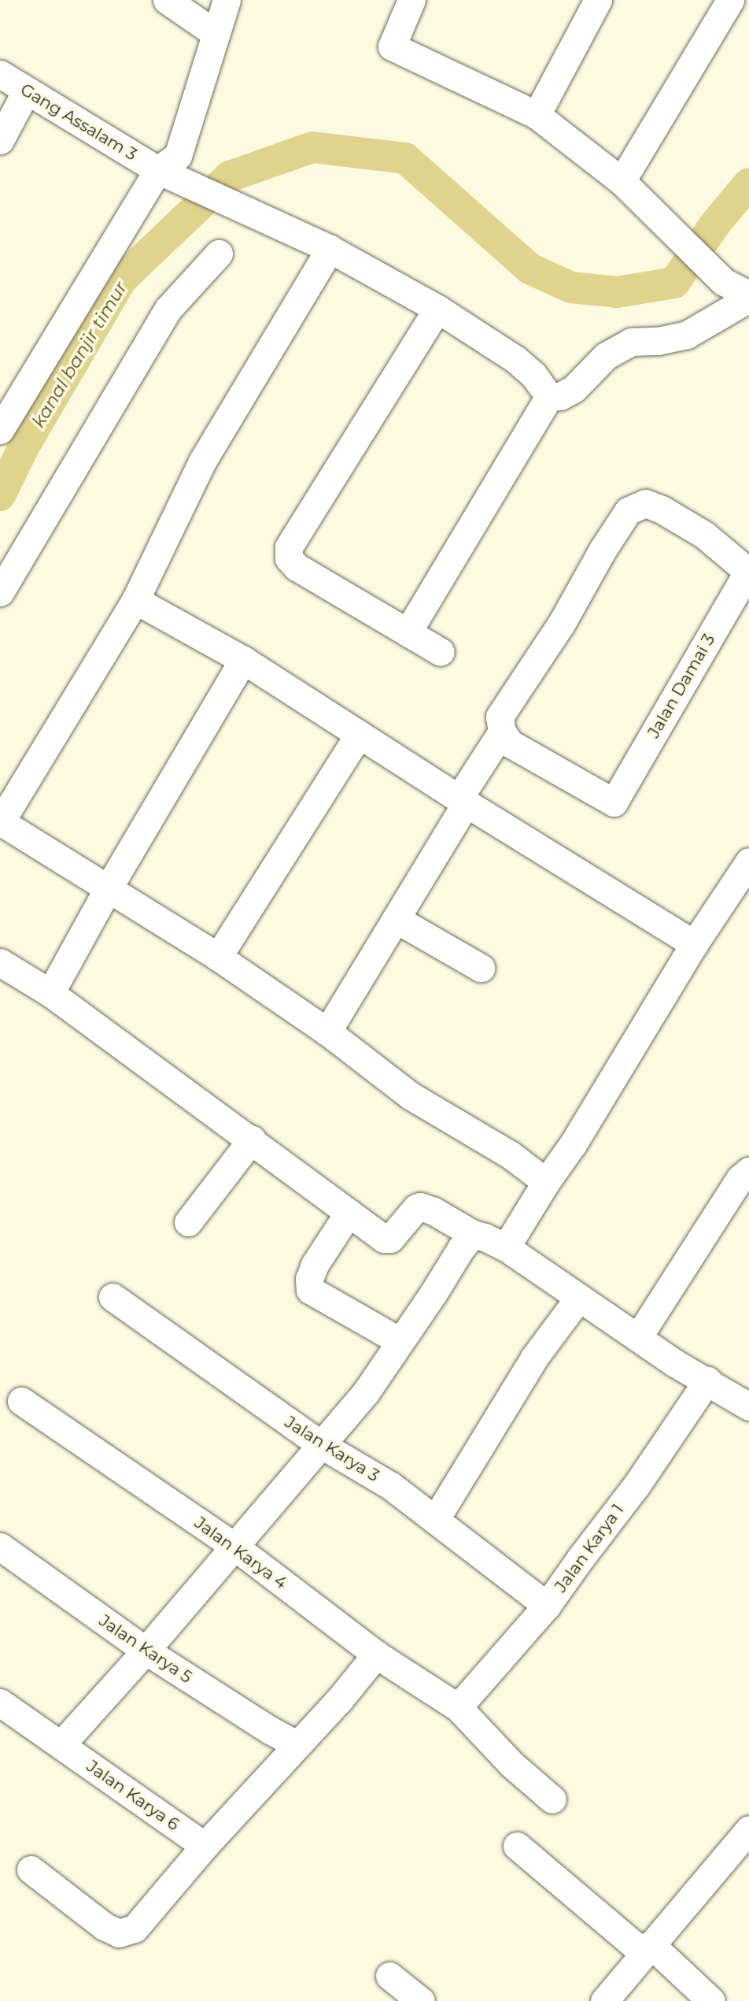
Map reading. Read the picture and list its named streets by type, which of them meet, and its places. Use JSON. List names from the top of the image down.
{
  "streets": {
    "street": [
      "Gang Assalam 3",
      "Jalan Damai 3",
      "Jalan Karya 3",
      "Jalan Karya 1",
      "Jalan Karya 4",
      "Jalan Karya 5",
      "Jalan Karya 6"
    ]
  },
  "crossings": [
    ["Jalan Karya 3", "Jalan Karya 1"],
    ["Jalan Karya 1", "Jalan Karya 4"]
  ],
  "water": ["kanal banjir timur"]
}
